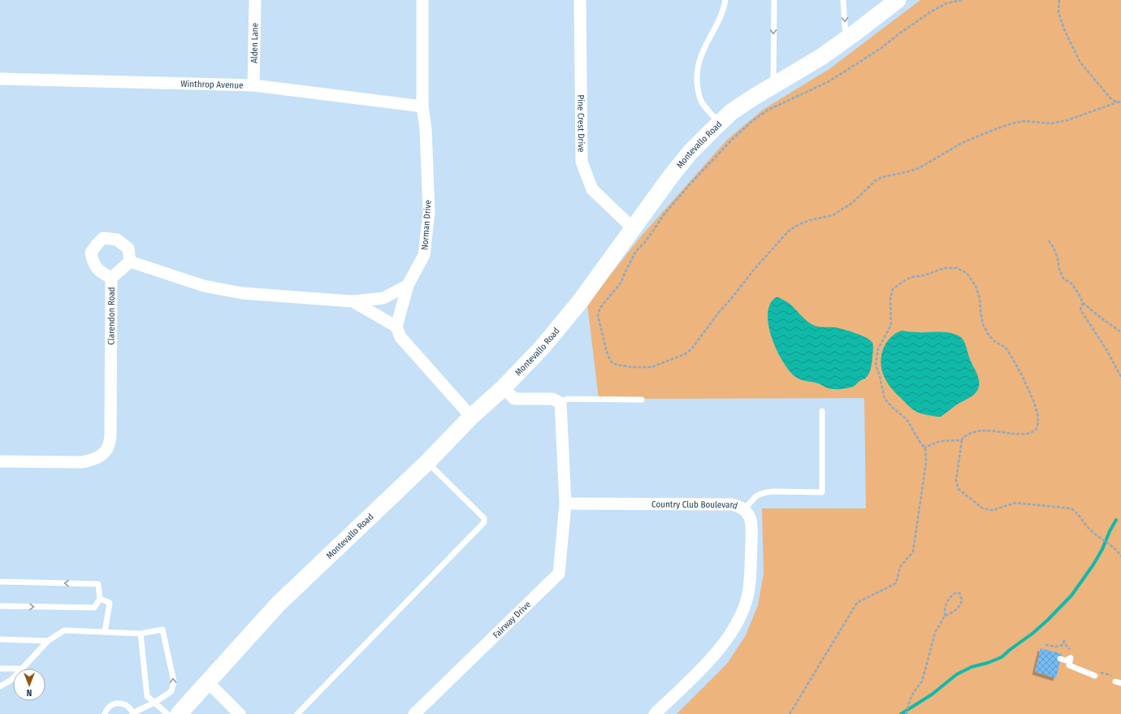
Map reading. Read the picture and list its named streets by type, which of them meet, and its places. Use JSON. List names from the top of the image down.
{
  "streets": {
    "main road": ["Montevallo Road"],
    "street": [
      "Alden Lane",
      "Winthrop Avenue",
      "Pine Crest Drive",
      "Norman Drive",
      "Clarendon Road",
      "Country Club Boulevard",
      "Fairway Drive"
    ]
  },
  "crossings": [
    ["Alden Lane", "Winthrop Avenue"],
    ["Winthrop Avenue", "Norman Drive"],
    ["Pine Crest Drive", "Montevallo Road"],
    ["Country Club Boulevard", "Fairway Drive"]
  ],
  "north": "bottom"
}
